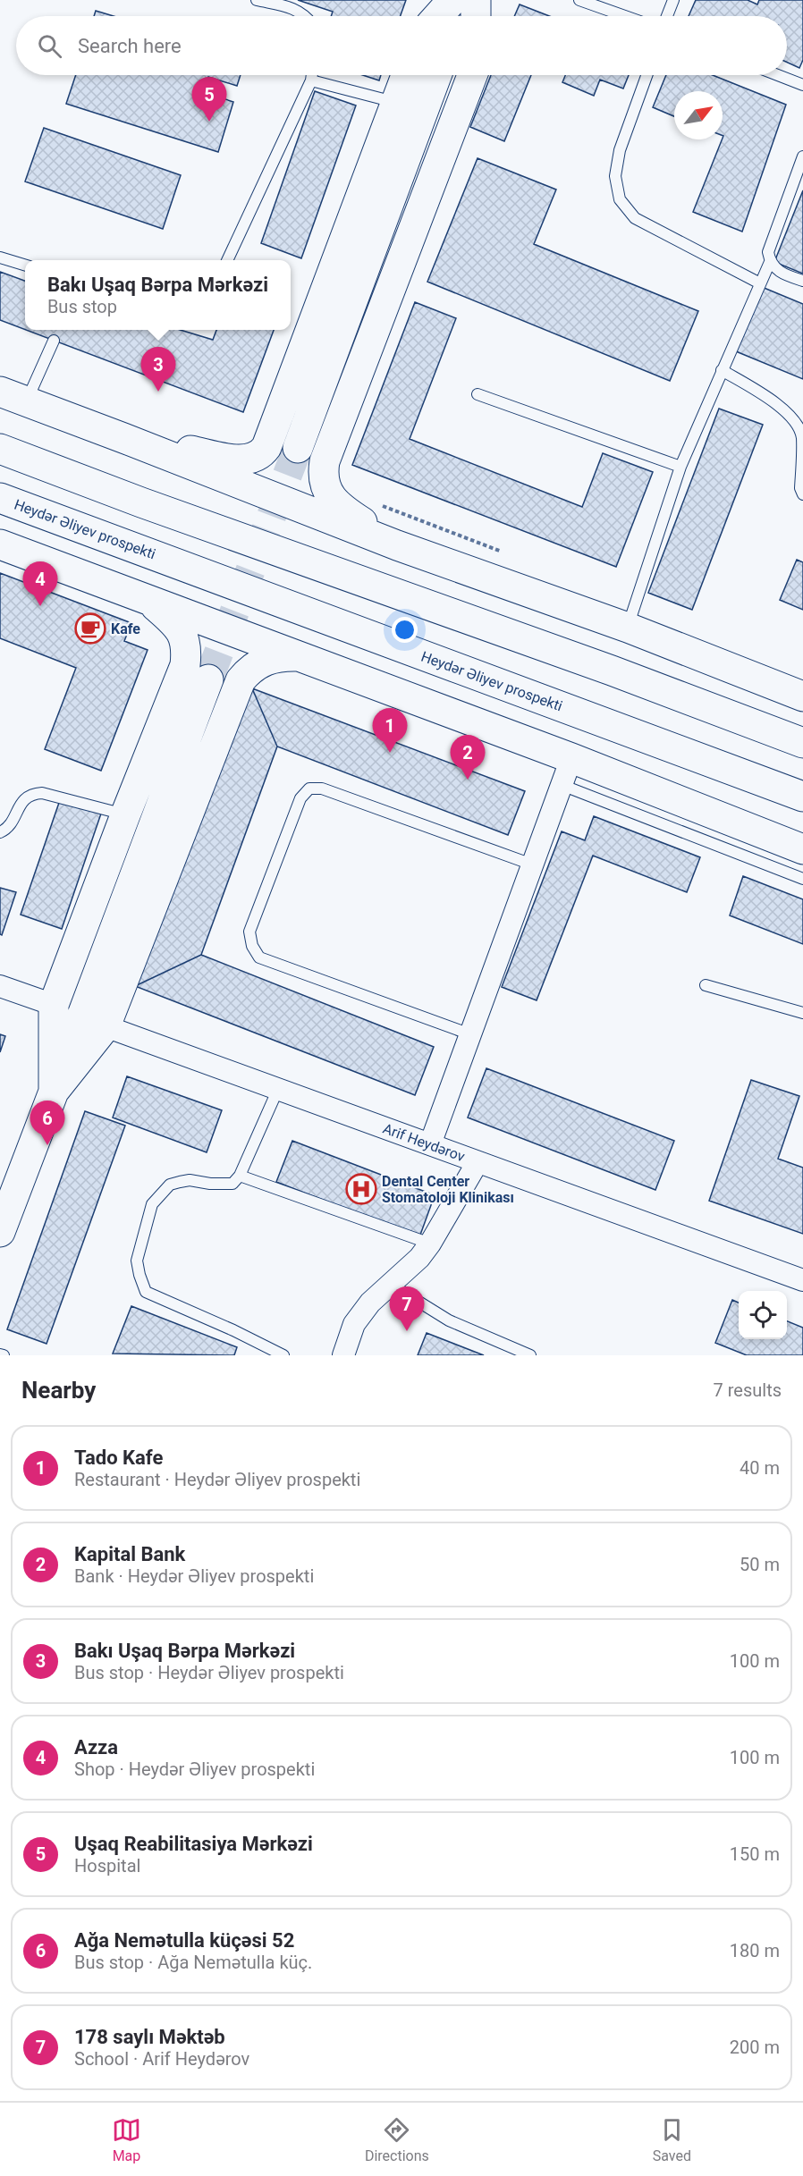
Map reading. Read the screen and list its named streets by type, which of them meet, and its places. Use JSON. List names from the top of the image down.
{
  "streets": {
    "main road": ["Heydər Əliyev prospekti"],
    "street": ["Arif Heydərov"]
  },
  "places": {
    "cafe": ["Kafe"],
    "hospital": ["Dental Center Stomatoloji Klinikası"]
  },
  "north": "top right",
  "page": {
    "search": "Search here",
    "pins": [
      "5",
      "3",
      "4",
      "1",
      "2",
      "6",
      "7"
    ],
    "popup": ["Bakı Uşaq Bərpa Mərkəzi", "Bus stop"],
    "heading": ["Nearby", "7 results"],
    "list": [
      {
        "mark": "1",
        "name": "Tado Kafe",
        "note": "Restaurant · Heydər Əliyev prospekti",
        "value": "40 m"
      },
      {
        "mark": "2",
        "name": "Kapital Bank",
        "note": "Bank · Heydər Əliyev prospekti",
        "value": "50 m"
      },
      {
        "mark": "3",
        "name": "Bakı Uşaq Bərpa Mərkəzi",
        "note": "Bus stop · Heydər Əliyev prospekti",
        "value": "100 m"
      },
      {
        "mark": "4",
        "name": "Azza",
        "note": "Shop · Heydər Əliyev prospekti",
        "value": "100 m"
      },
      {
        "mark": "5",
        "name": "Uşaq Reabilitasiya Mərkəzi",
        "note": "Hospital",
        "value": "150 m"
      },
      {
        "mark": "6",
        "name": "Ağa Nemətulla küçəsi 52",
        "note": "Bus stop · Ağa Nemətulla küç.",
        "value": "180 m"
      },
      {
        "mark": "7",
        "name": "178 saylı Məktəb",
        "note": "School · Arif Heydərov",
        "value": "200 m"
      }
    ],
    "nav": ["Map", "Directions", "Saved"]
  }
}
